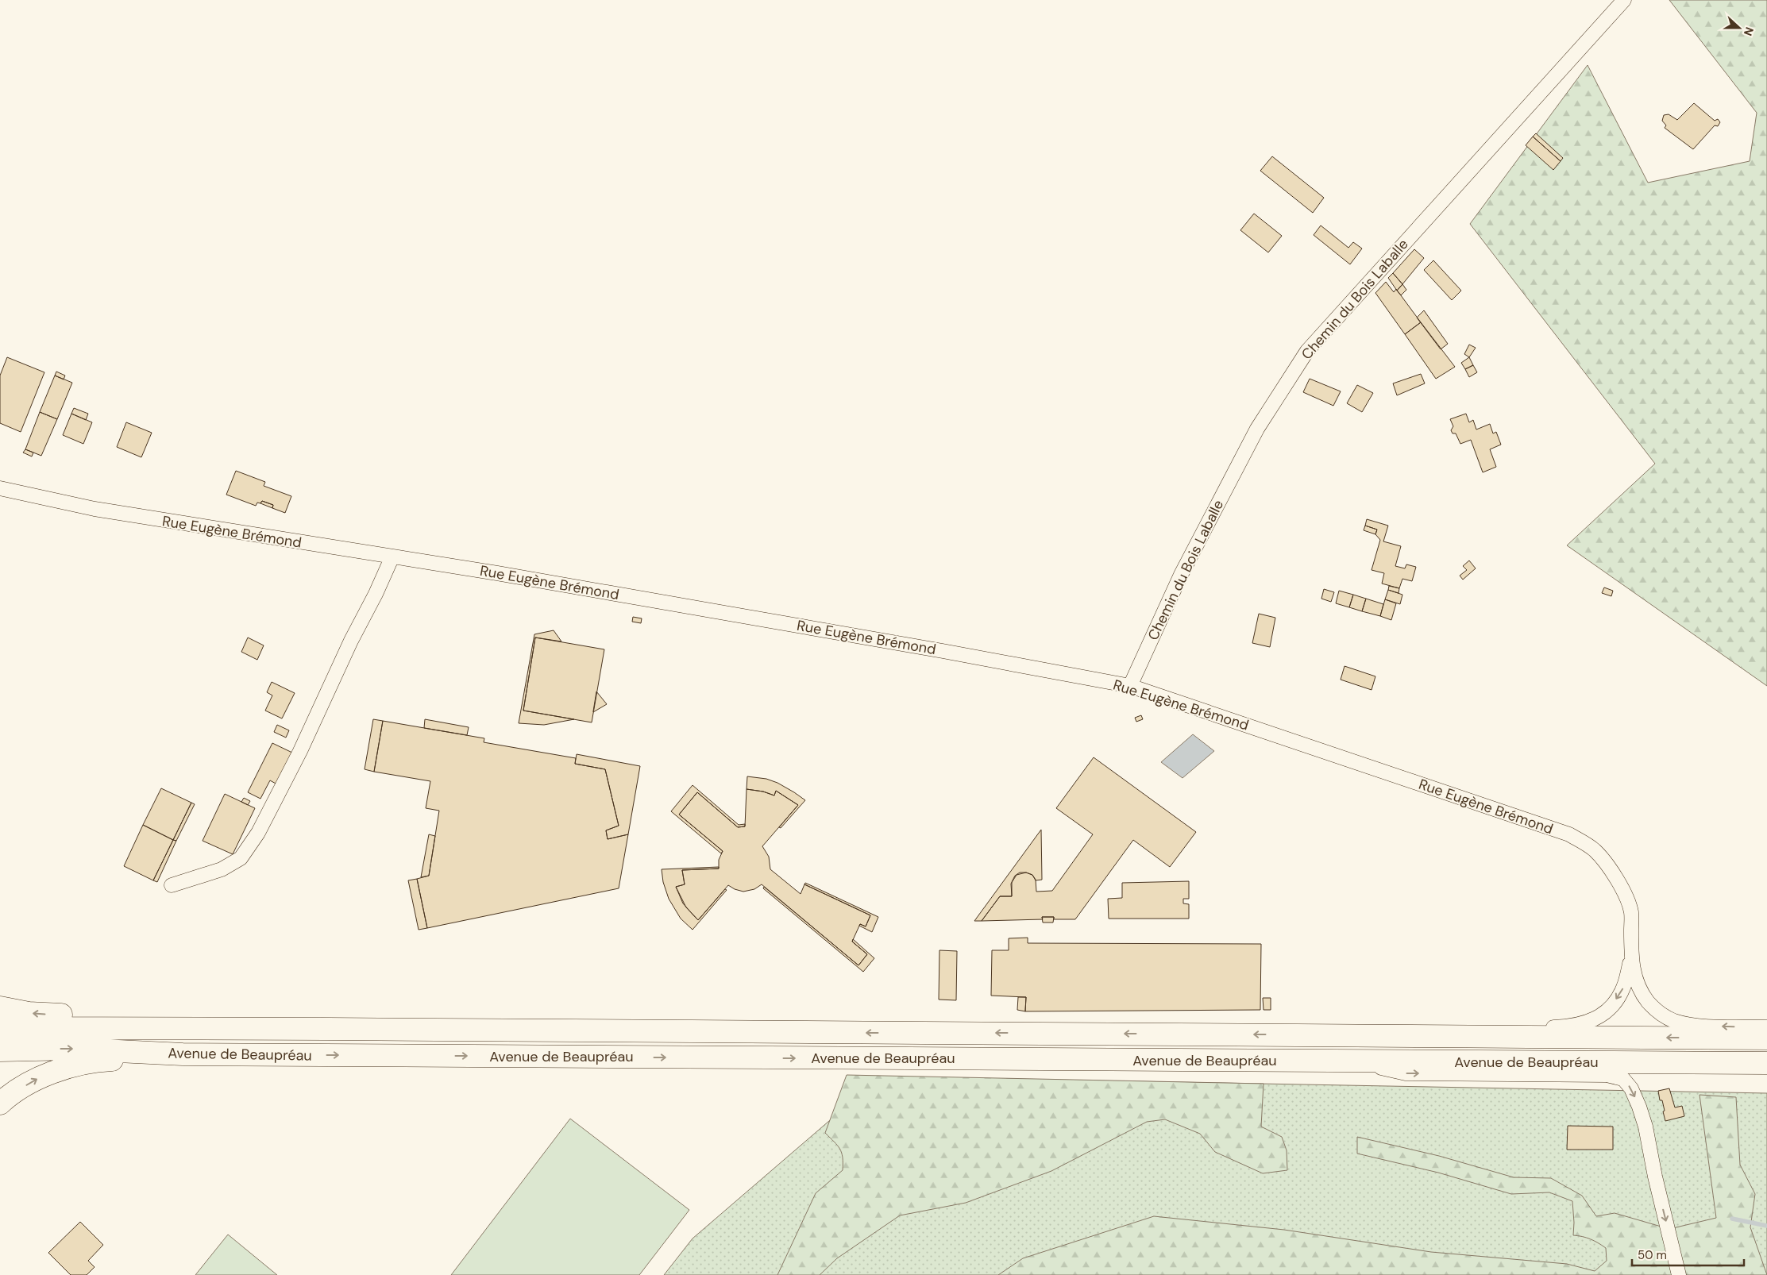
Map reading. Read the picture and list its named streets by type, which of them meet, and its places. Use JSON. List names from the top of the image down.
{
  "streets": {
    "highway": ["Avenue de Beaupréau"],
    "street": ["Chemin du Bois Laballe", "Rue Eugène Brémond"]
  },
  "crossings": [
    ["Chemin du Bois Laballe", "Rue Eugène Brémond"],
    ["Rue Eugène Brémond", "Avenue de Beaupréau"]
  ],
  "scale_bar": "50 m",
  "north": "right"
}
